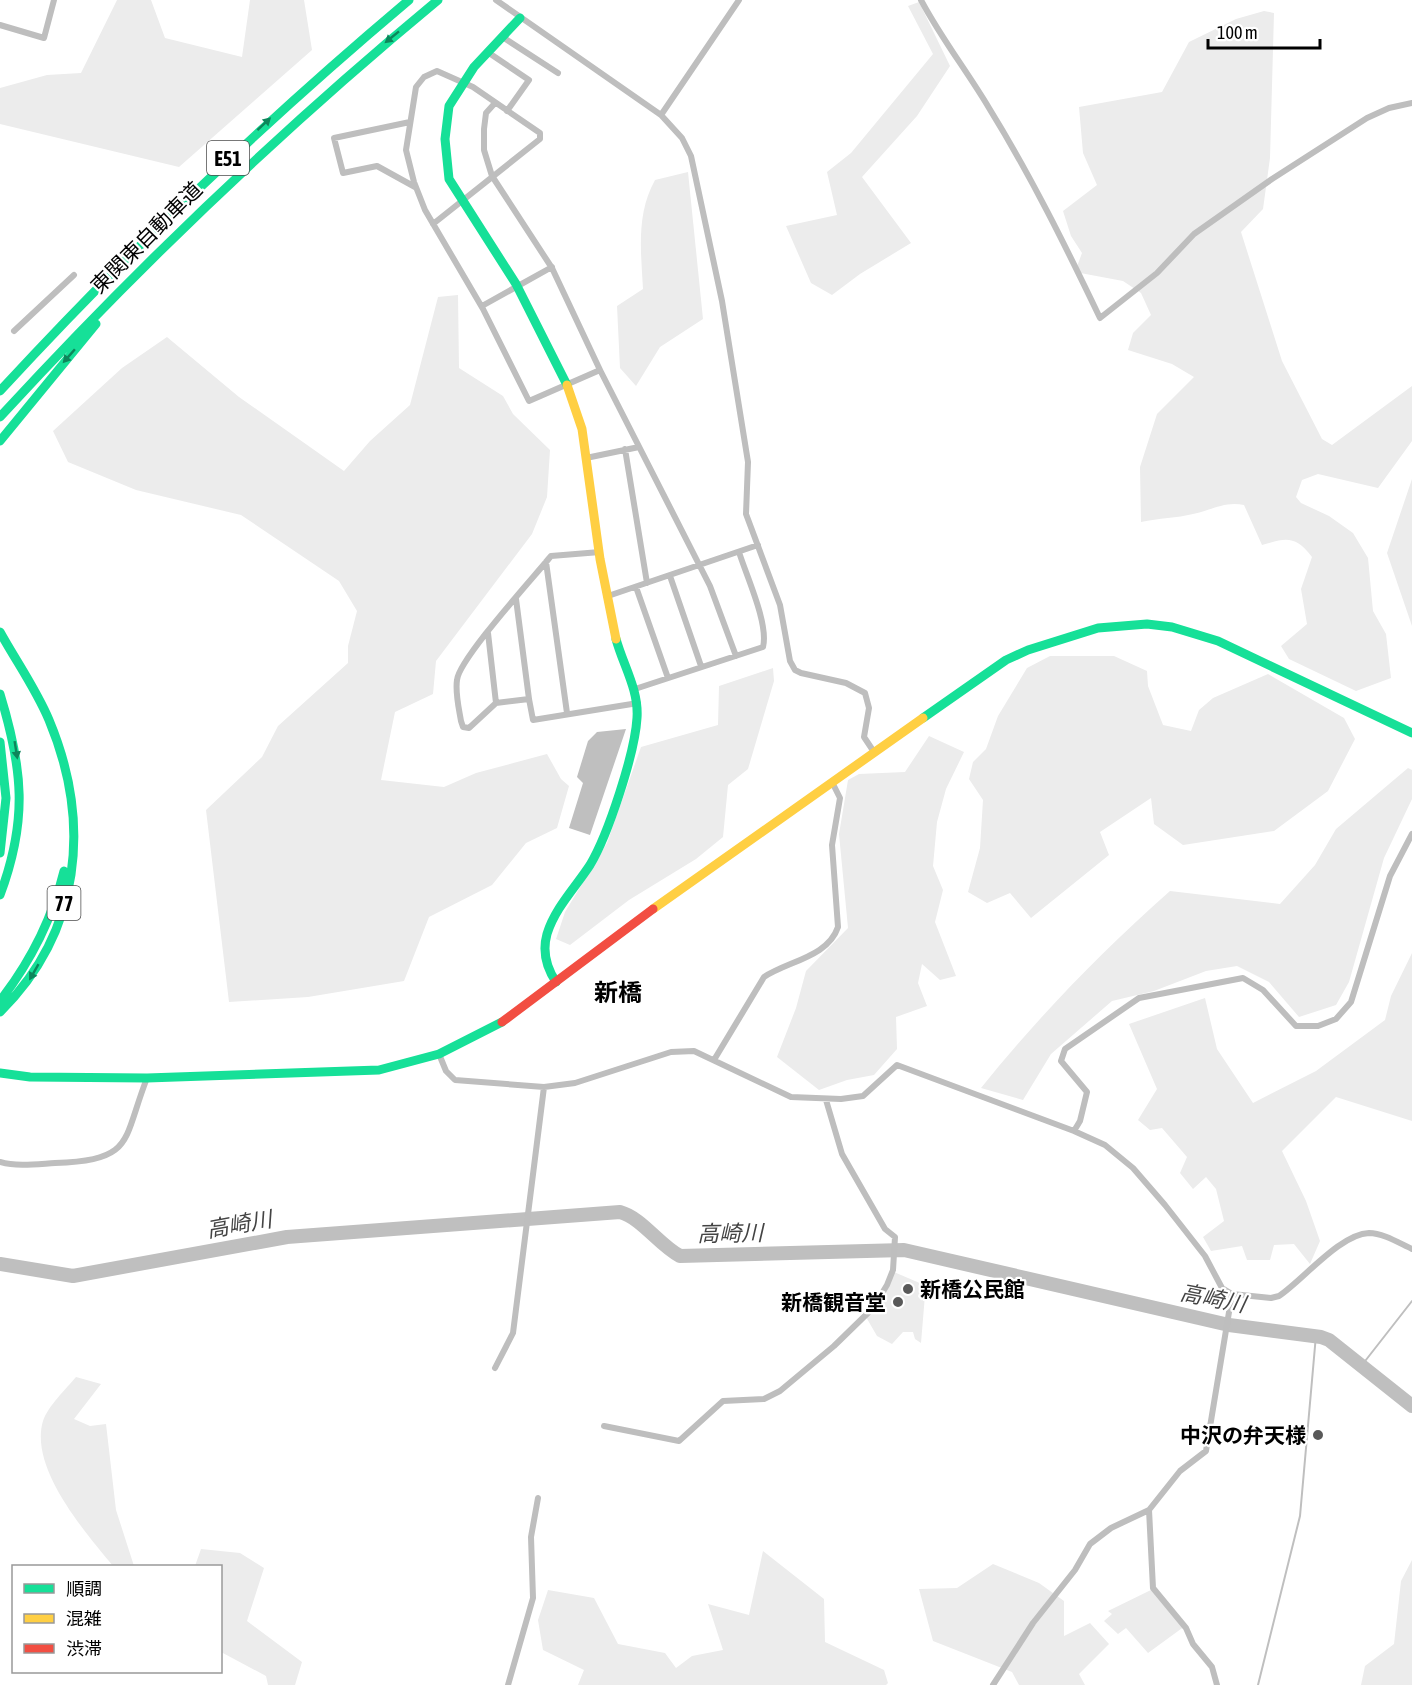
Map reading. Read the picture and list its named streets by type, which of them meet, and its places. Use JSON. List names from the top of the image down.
{
  "streets": {
    "main road": ["E51", "東関東自動車道", "77"]
  },
  "districts": ["新橋"],
  "water": ["高崎川"],
  "places": ["新橋公民館", "新橋観音堂", "中沢の弁天様"],
  "legend": ["順調", "混雑", "渋滞"],
  "scale_bar": "100 m"
}
